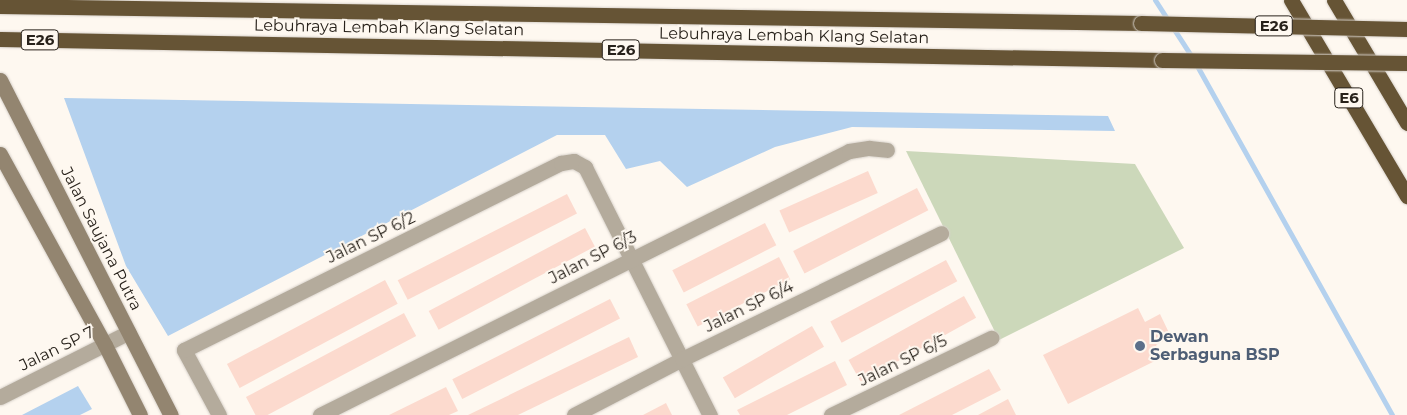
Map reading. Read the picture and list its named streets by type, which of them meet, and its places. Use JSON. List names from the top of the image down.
{
  "streets": {
    "highway": ["E26", "Lebuhraya Lembah Klang Selatan", "E6"],
    "main road": ["Jalan Saujana Putra"],
    "street": [
      "Jalan SP 6/2",
      "Jalan SP 6/3",
      "Jalan SP 6/4",
      "Jalan SP 7",
      "Jalan SP 6/5"
    ]
  },
  "crossings": [
    ["Jalan SP 6/2", "Jalan SP 6/3"],
    ["Jalan Saujana Putra", "Jalan SP 7"]
  ],
  "places": ["Dewan Serbaguna BSP"]
}
